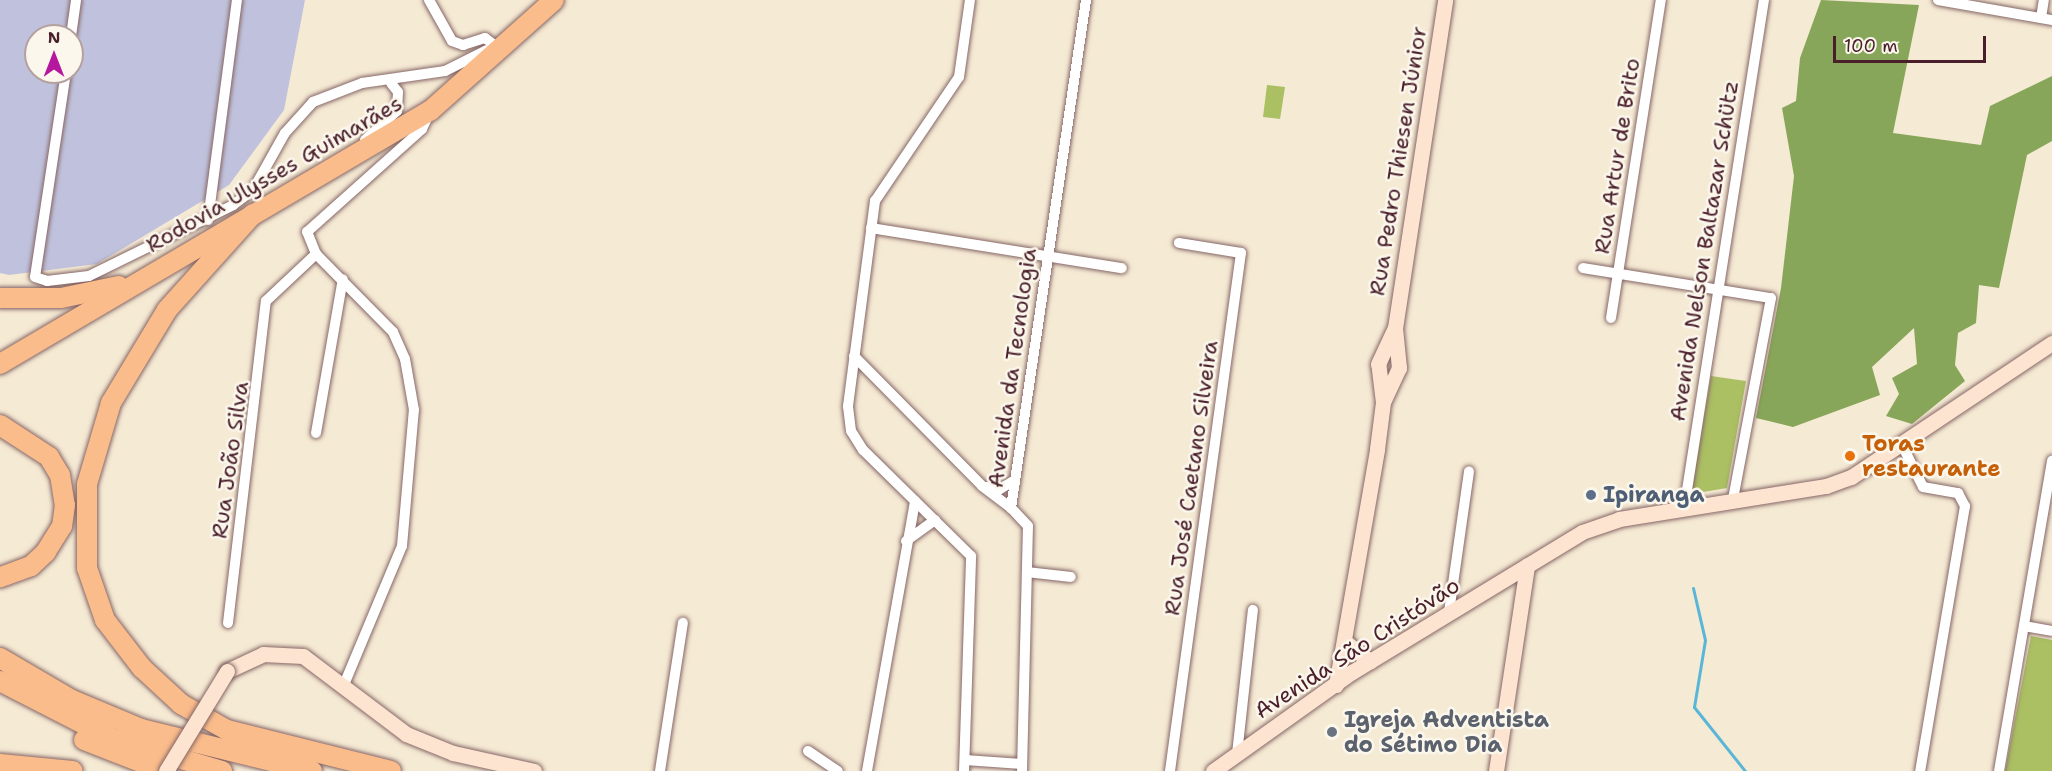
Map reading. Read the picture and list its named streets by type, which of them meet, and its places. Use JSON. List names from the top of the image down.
{
  "streets": {
    "highway": ["Rodovia Ulysses Guimarães"],
    "main road": ["Rua Pedro Thiesen Júnior", "Avenida São Cristóvão"],
    "street": [
      "Rua Artur de Brito",
      "Avenida Nelson Baltazar Schütz",
      "Avenida da Tecnologia",
      "Rua João Silva",
      "Rua José Caetano Silveira"
    ]
  },
  "crossings": [
    ["Rua Pedro Thiesen Júnior", "Avenida São Cristóvão"],
    ["Avenida Nelson Baltazar Schütz", "Avenida São Cristóvão"]
  ],
  "places": ["Toras restaurante", "Ipiranga", "Igreja Adventista do Sétimo Dia"],
  "scale_bar": "100 m",
  "north": "top"
}
